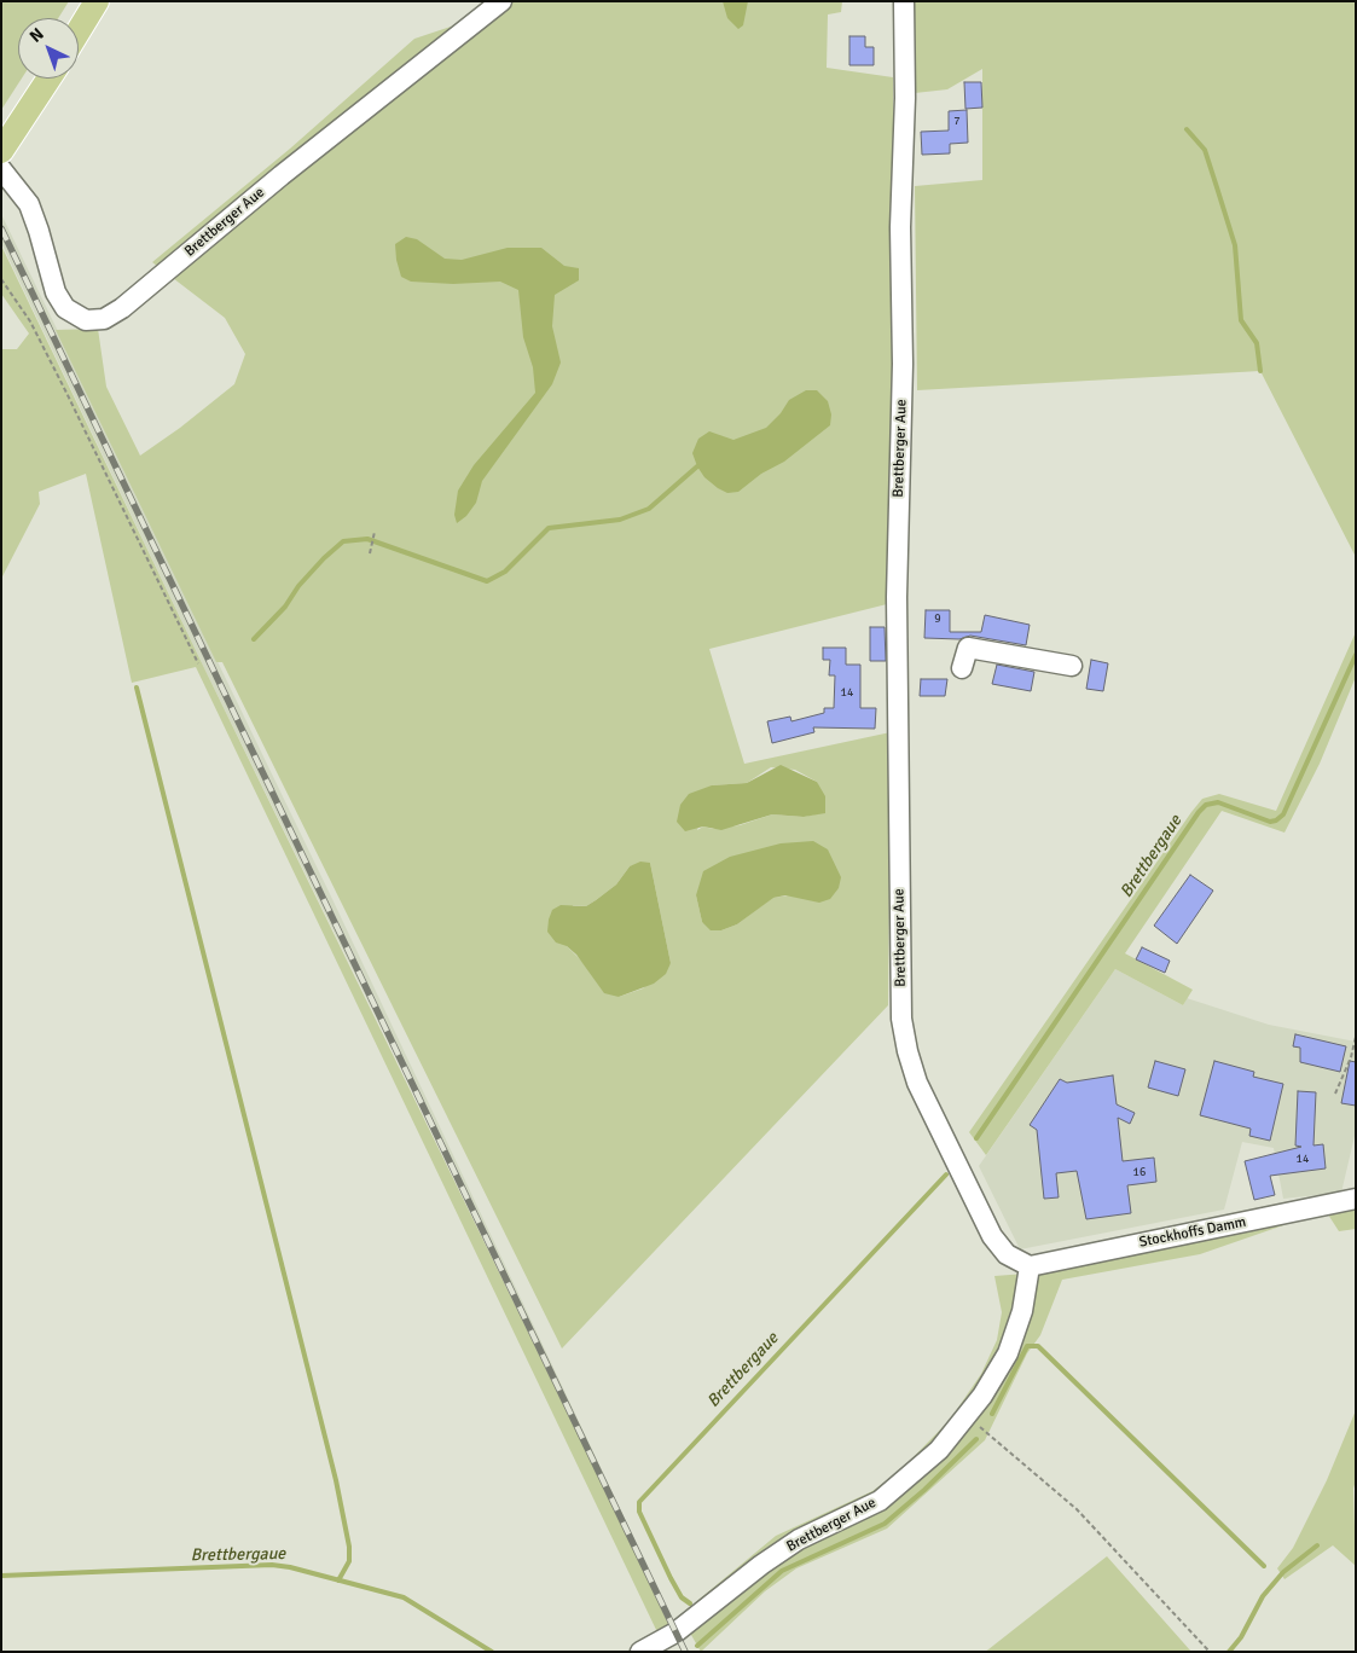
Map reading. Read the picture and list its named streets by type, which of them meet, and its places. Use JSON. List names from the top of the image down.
{
  "streets": {
    "street": ["Brettberger Aue", "Stockhoffs Damm"]
  },
  "crossings": [
    ["Brettberger Aue", "Stockhoffs Damm"]
  ],
  "water": ["Brettbergaue"],
  "house_numbers": [
    "7",
    "9",
    "14",
    "14",
    "16"
  ],
  "north": "top left"
}
